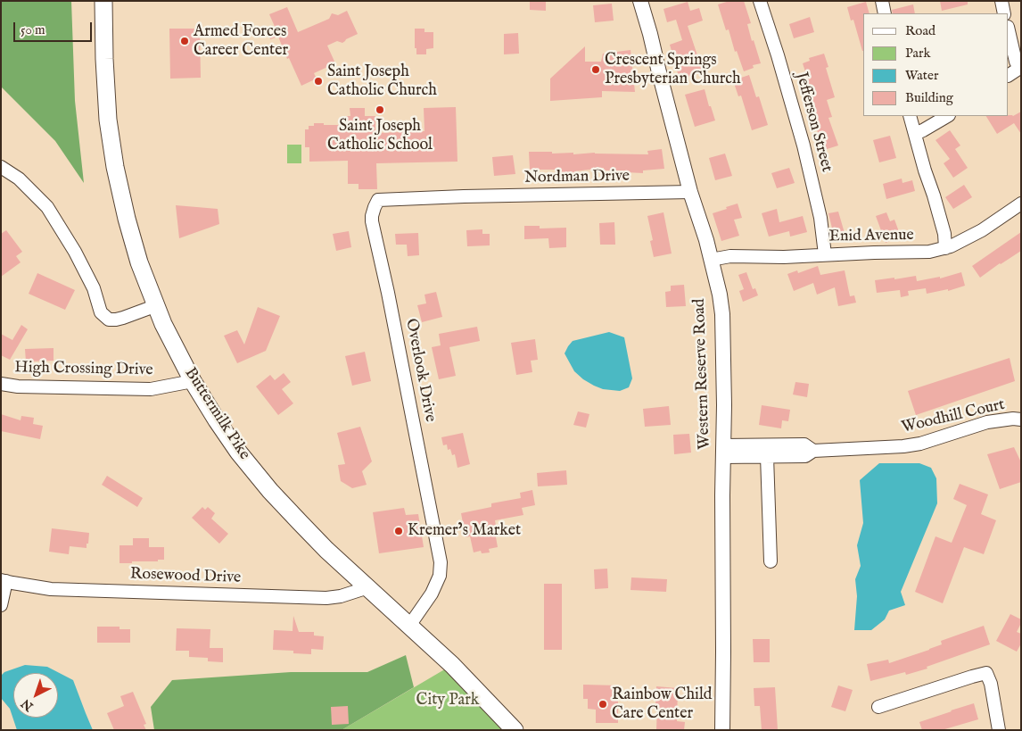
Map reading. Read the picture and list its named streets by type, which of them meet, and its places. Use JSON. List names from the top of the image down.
{
  "streets": {
    "main road": ["Buttermilk Pike"],
    "street": [
      "Jefferson Street",
      "Nordman Drive",
      "Enid Avenue",
      "High Crossing Drive",
      "Overlook Drive",
      "Western Reserve Road",
      "Woodhill Court",
      "Rosewood Drive"
    ]
  },
  "crossings": [
    ["Jefferson Street", "Enid Avenue"],
    ["Nordman Drive", "Overlook Drive"],
    ["Nordman Drive", "Western Reserve Road"],
    ["Enid Avenue", "Western Reserve Road"],
    ["High Crossing Drive", "Buttermilk Pike"],
    ["Overlook Drive", "Buttermilk Pike"],
    ["Western Reserve Road", "Woodhill Court"],
    ["Buttermilk Pike", "Rosewood Drive"]
  ],
  "parks": ["City Park"],
  "places": [
    "Armed Forces Career Center",
    "Crescent Springs Presbyterian Church",
    "Saint Joseph Catholic Church",
    "Saint Joseph Catholic School",
    "Kremer’s Market",
    "Rainbow Child Care Center"
  ],
  "legend": [
    "Road",
    "Park",
    "Water",
    "Building"
  ],
  "scale_bar": "50 m",
  "north": "bottom left"
}
